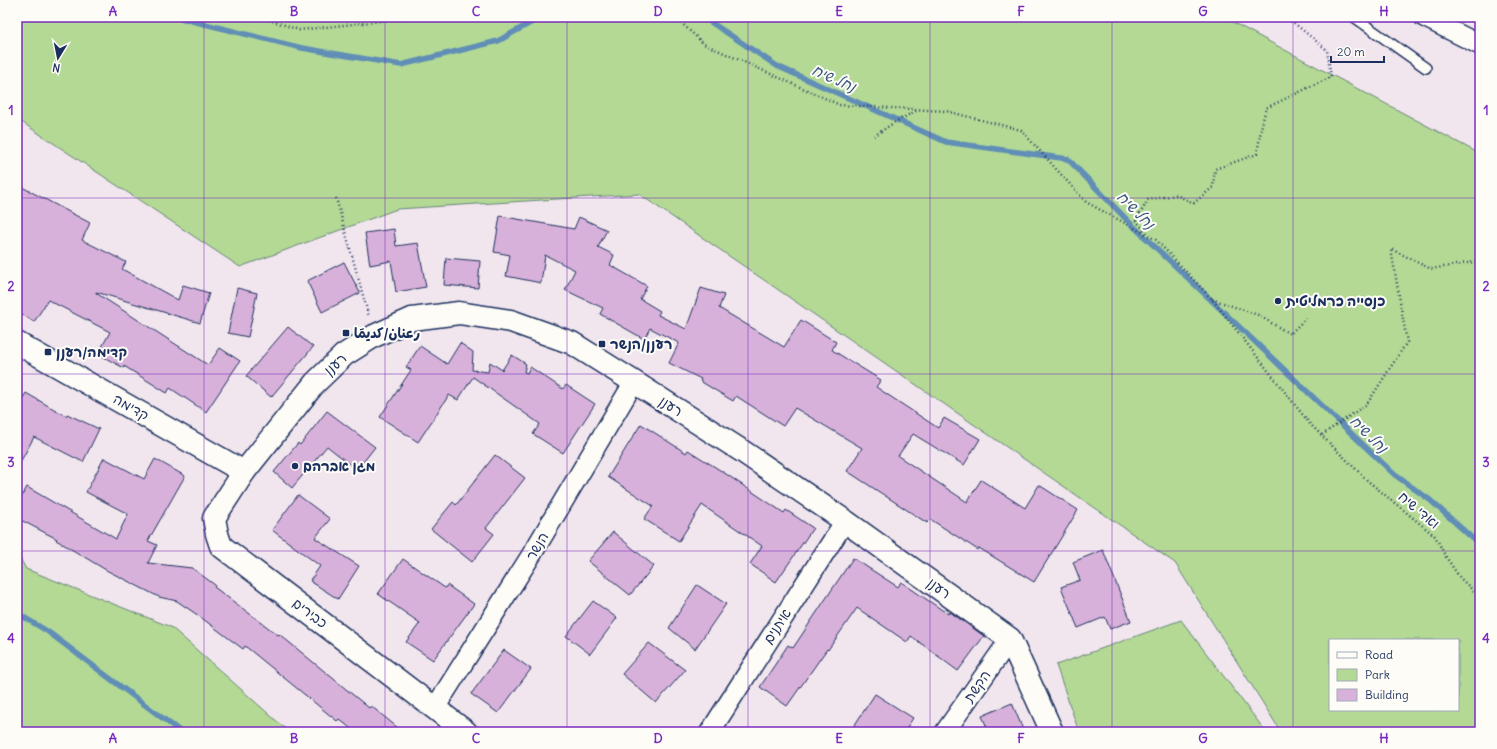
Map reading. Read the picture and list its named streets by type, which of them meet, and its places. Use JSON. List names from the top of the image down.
{
  "streets": {
    "street": [
      "רענן",
      "קדימה",
      "הנשר",
      "כבירים",
      "איתנים",
      "הקשת"
    ],
    "path": ["ואדי שיח"]
  },
  "crossings": [
    ["רענן", "קדימה"],
    ["רענן", "הנשר"],
    ["רענן", "כבירים"],
    ["רענן", "איתנים"],
    ["רענן", "הקשת"],
    ["קדימה", "כבירים"],
    ["הנשר", "כבירים"]
  ],
  "water": ["נחל שיח"],
  "places": {
    "other": ["כנסייה כרמליטית", "מגן אברהם"],
    "transit": ["رعنان/كديمَا", "רענן/הנשר", "קדימה/רענן"]
  },
  "legend": ["Road", "Park", "Building"],
  "scale_bar": "20 m",
  "north": "bottom",
  "grid": {
    "columns": [
      "A",
      "B",
      "C",
      "D",
      "E",
      "F",
      "G",
      "H"
    ],
    "rows": [
      "1",
      "2",
      "3",
      "4"
    ]
  }
}
